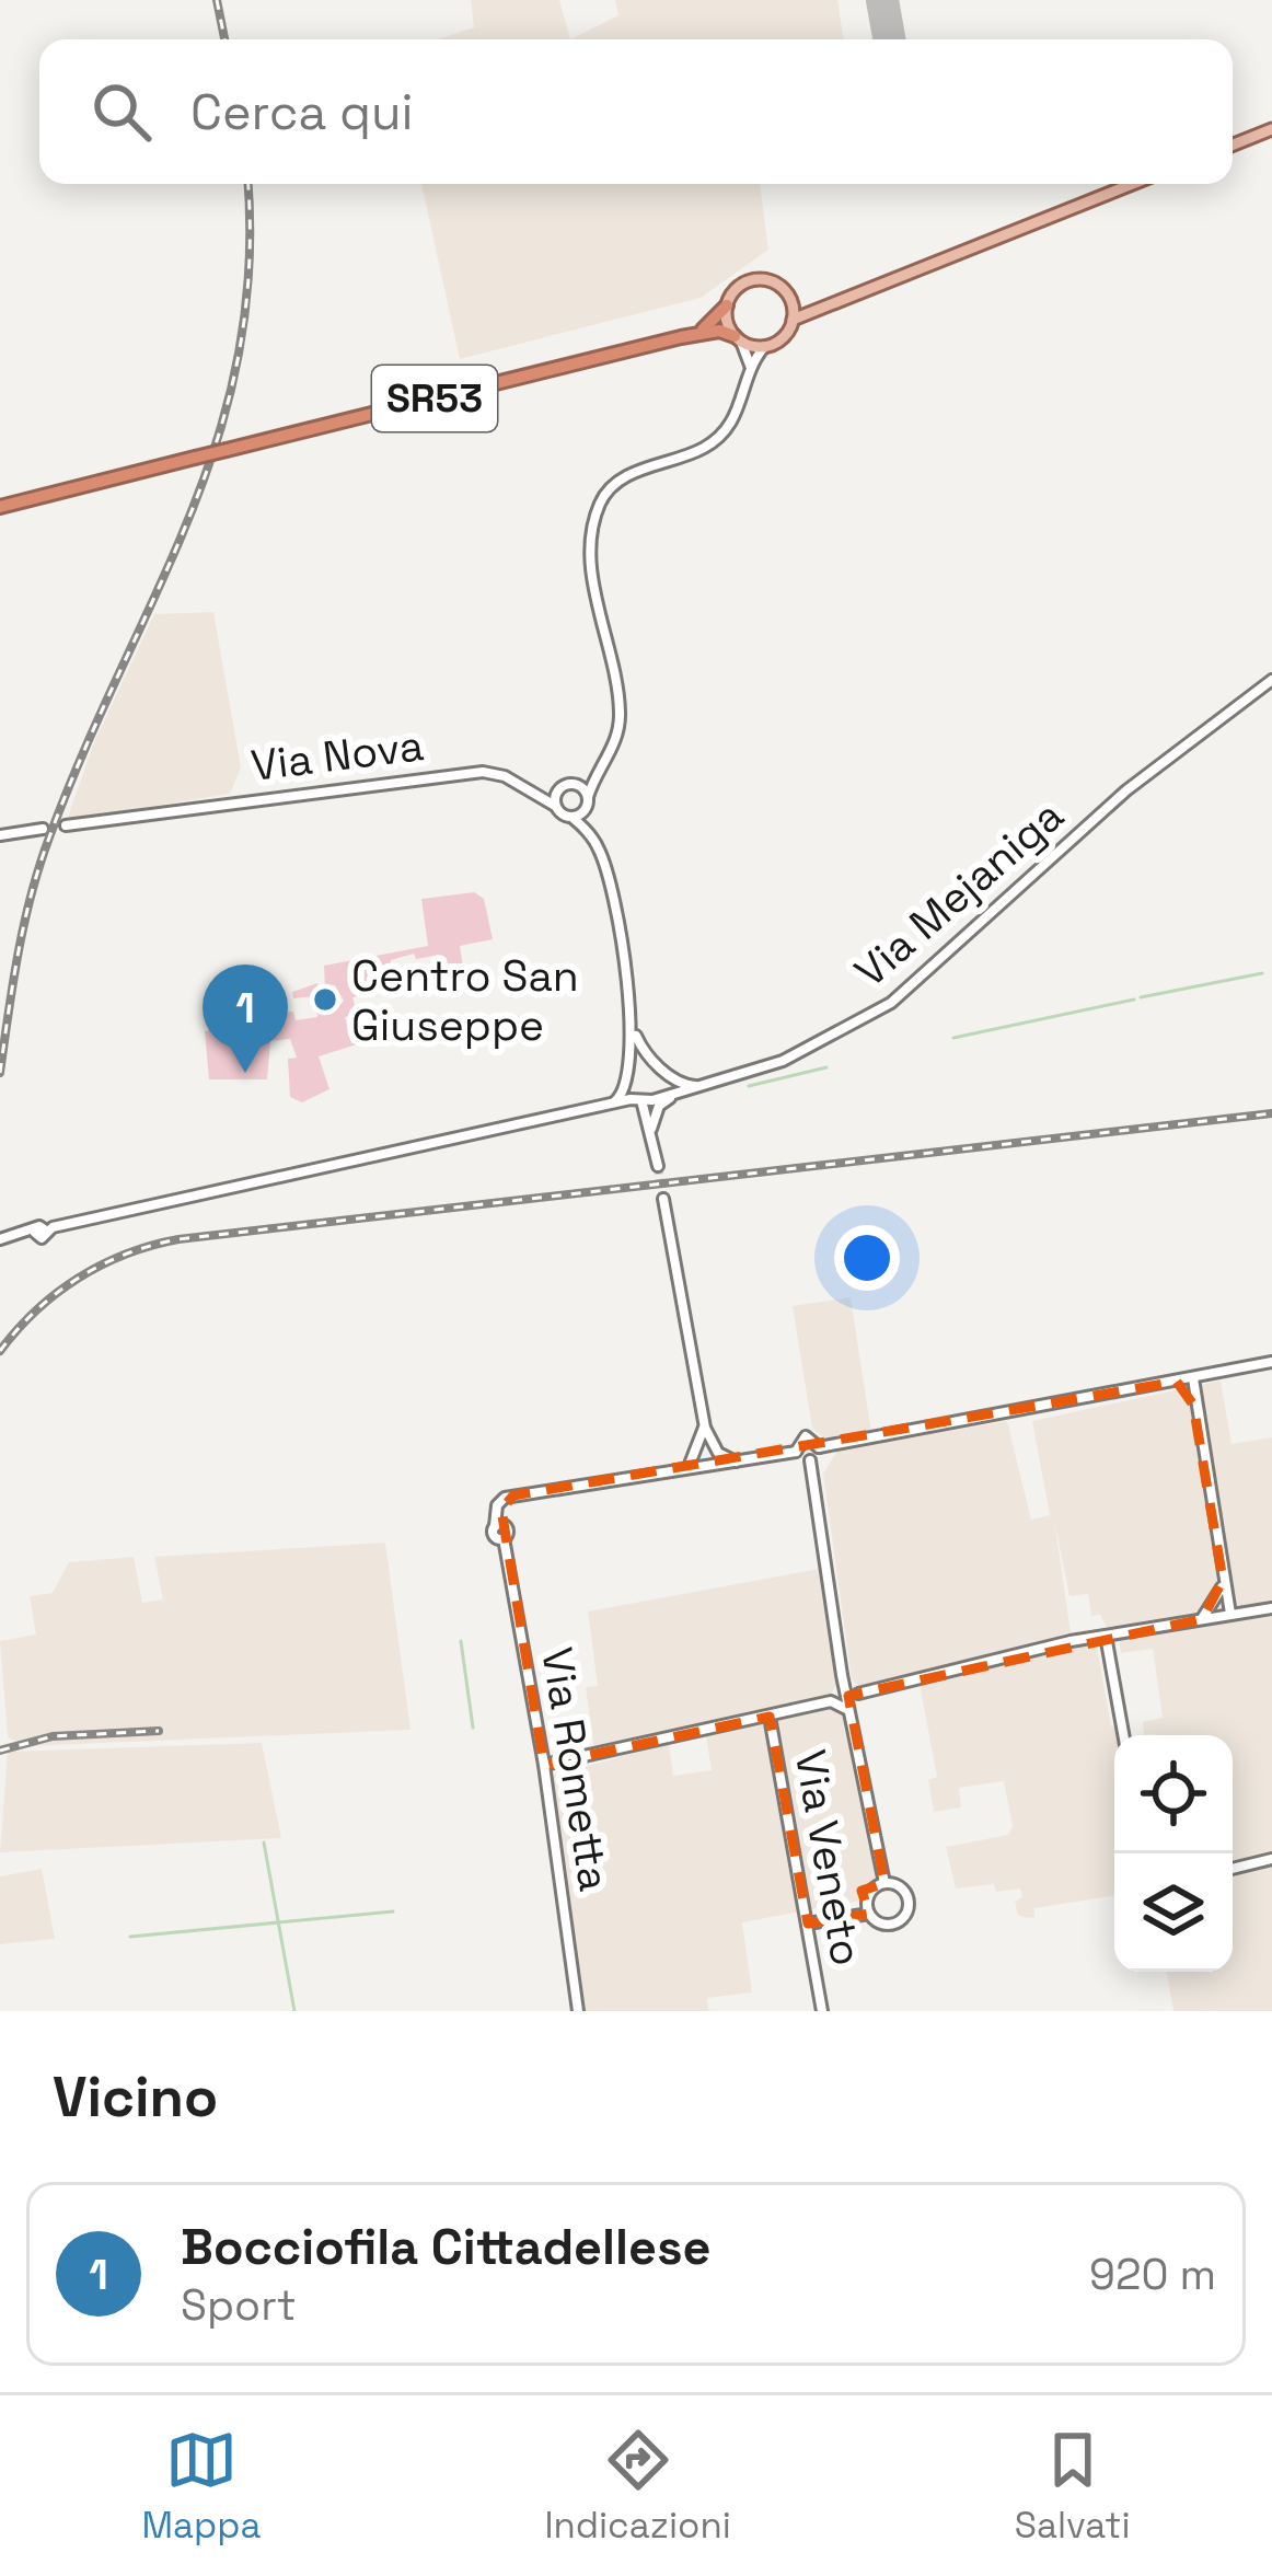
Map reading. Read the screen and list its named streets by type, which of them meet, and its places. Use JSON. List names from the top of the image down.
{
  "streets": {
    "highway": ["SR53"],
    "main road": [
      "Via Nova",
      "Via Mejaniga",
      "Via Rometta",
      "Via Veneto"
    ]
  },
  "places": ["Centro San Giuseppe"],
  "page": {
    "search": "Cerca qui",
    "pins": "1",
    "heading": "Vicino",
    "list": [
      {
        "mark": "1",
        "name": "Bocciofila Cittadellese",
        "note": "Sport",
        "value": "920 m"
      }
    ],
    "nav": ["Mappa", "Indicazioni", "Salvati"]
  }
}
